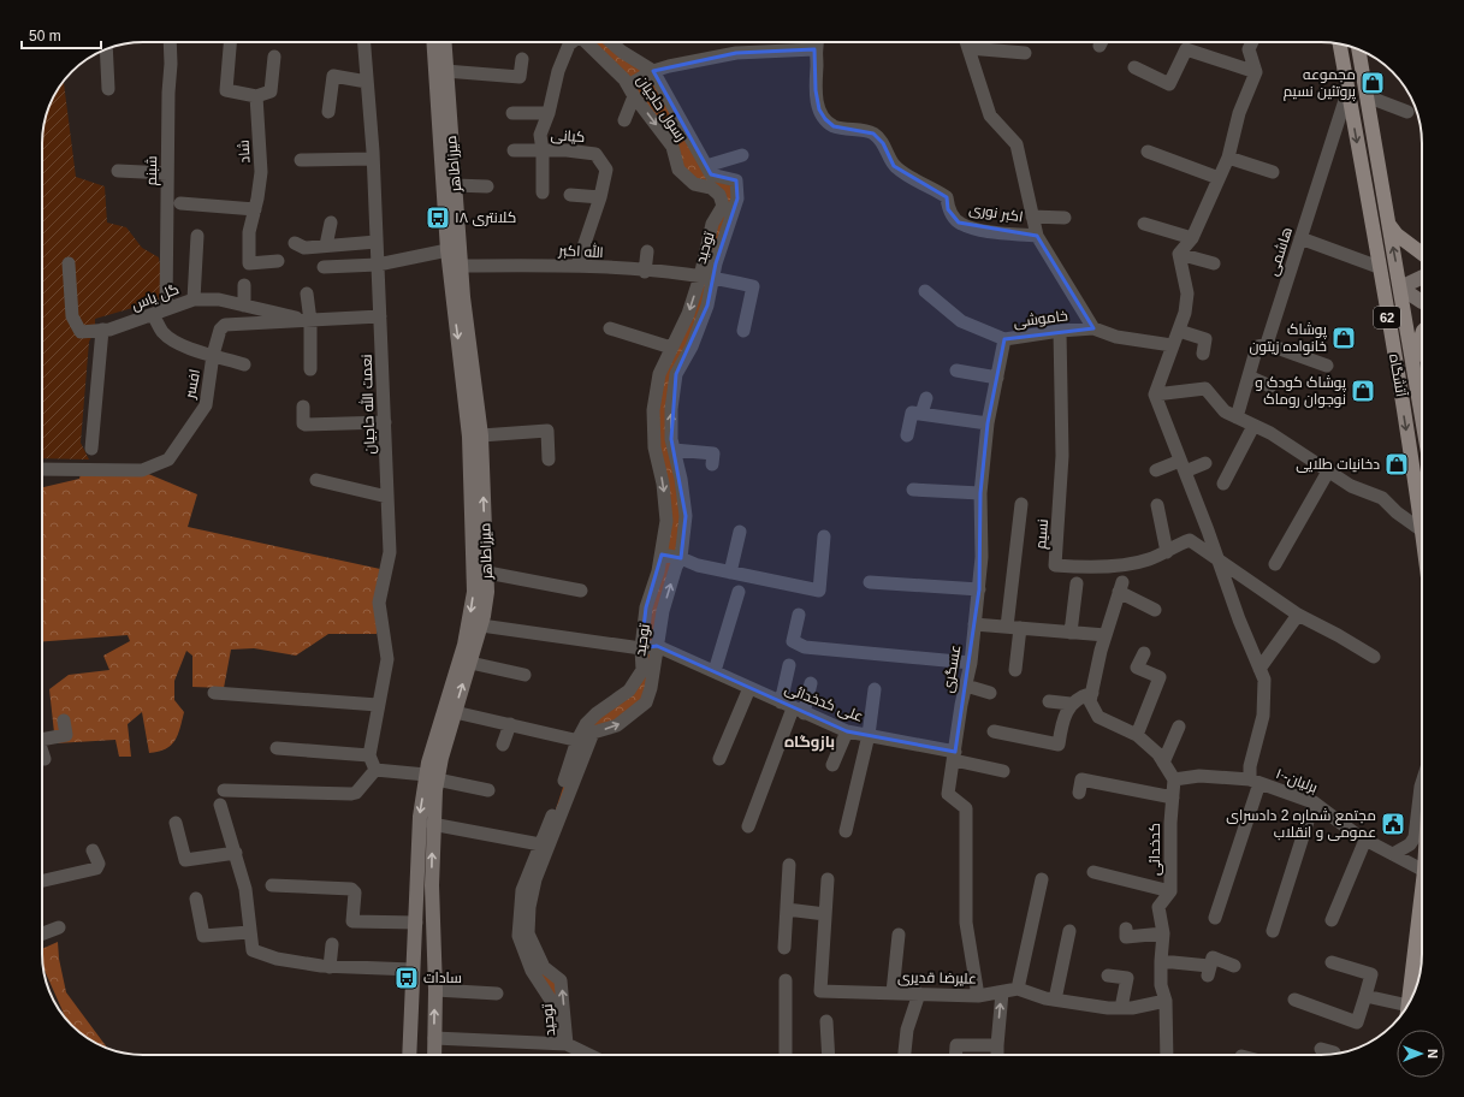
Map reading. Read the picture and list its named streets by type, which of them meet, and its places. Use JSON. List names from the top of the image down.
{
  "streets": {
    "main road": ["میرزاطاهر", "62", "آتشگاه"],
    "street": [
      "رسول حاجیان",
      "کیانی",
      "شاد",
      "شبنم",
      "اکبر نوری",
      "توحید",
      "الله اکبر",
      "هاشمی",
      "گل یاس",
      "خاموشی",
      "افسر",
      "نعمت الله حاجیان",
      "نسیم",
      "عسگری",
      "علی کدخدائی",
      "۱۰-برلیان",
      "کدخدائی",
      "علیرضا قدیری"
    ]
  },
  "crossings": [
    ["رسول حاجیان", "توحید"],
    ["کیانی", "الله اکبر"],
    ["میرزاطاهر", "الله اکبر"],
    ["شبنم", "گل یاس"],
    ["توحید", "الله اکبر"],
    ["توحید", "علی کدخدائی"],
    ["هاشمی", "آتشگاه"],
    ["گل یاس", "افسر"],
    ["خاموشی", "نسیم"],
    ["خاموشی", "عسگری"],
    ["افسر", "نعمت الله حاجیان"],
    ["عسگری", "علی کدخدائی"],
    ["عسگری", "علیرضا قدیری"],
    ["۱۰-برلیان", "کدخدائی"],
    ["کدخدائی", "علیرضا قدیری"]
  ],
  "districts": ["بازوگاه"],
  "places": {
    "shop": [
      "مجموعه پروتئین نسیم",
      "پوشاک خانواده زیتون",
      "پوشاک کودک و نوجوان روماک",
      "دخانیات طلایی"
    ],
    "bus stop": ["کلانتری ۱۸", "سادات"],
    "public building": ["مجتمع شماره 2 دادسرای عمومی و انقلاب"]
  },
  "scale_bar": "50 m",
  "north": "right"
}
